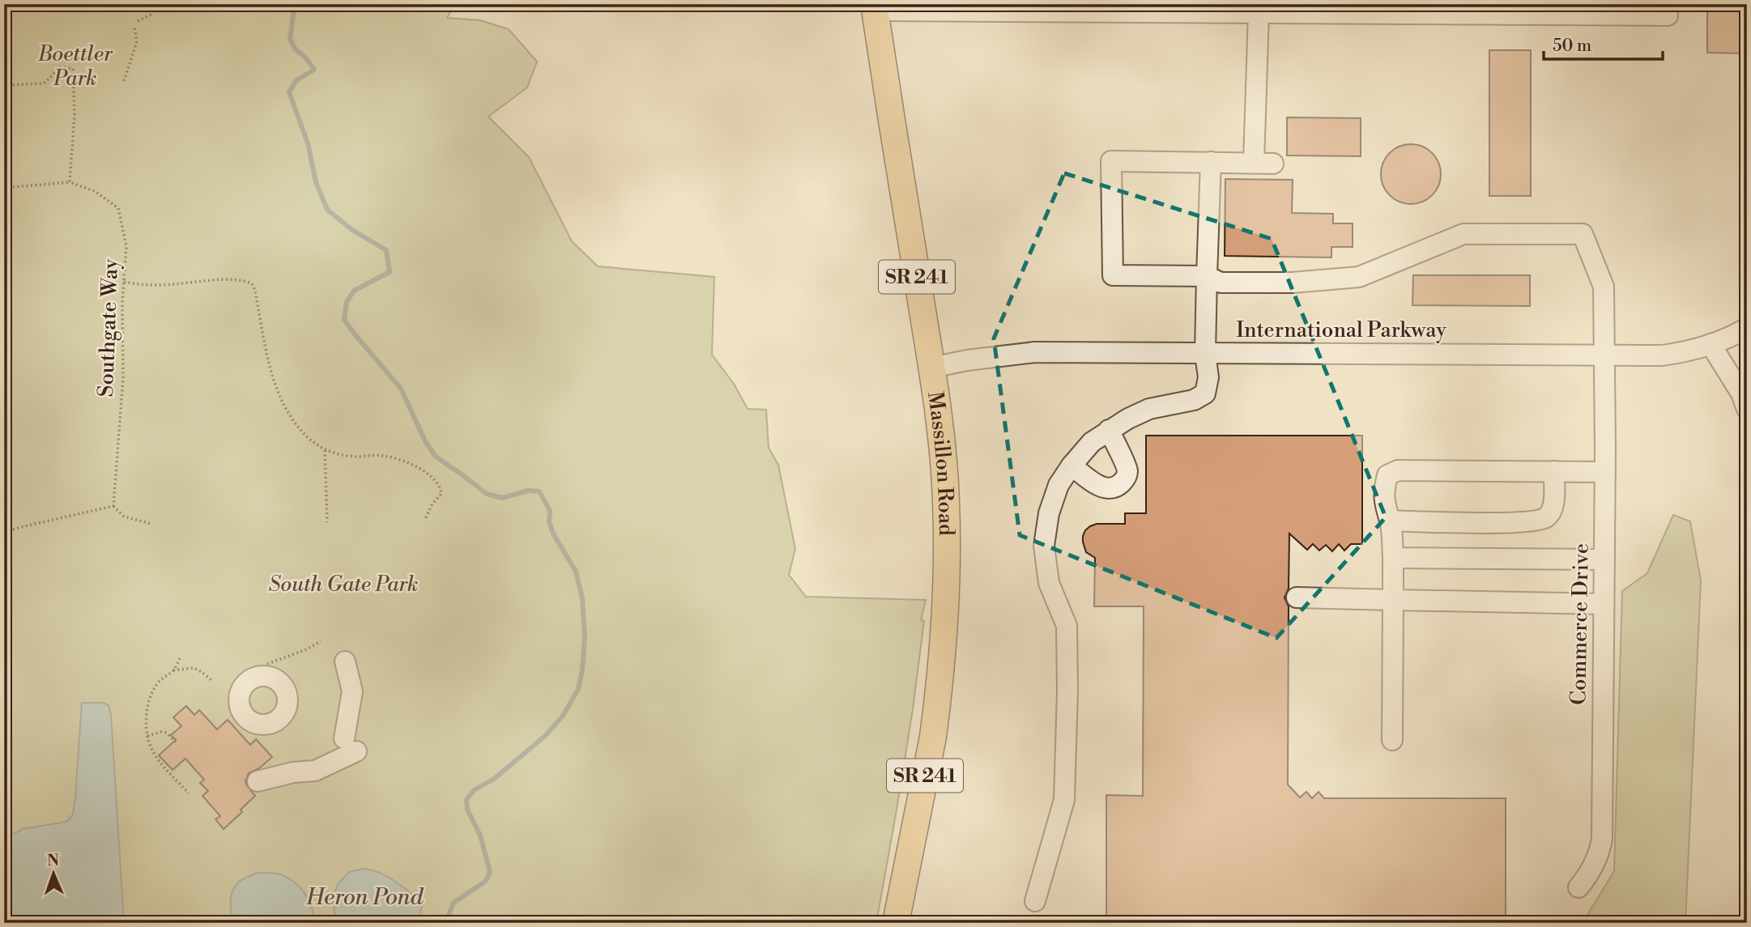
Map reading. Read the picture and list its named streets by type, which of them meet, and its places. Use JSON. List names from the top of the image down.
{
  "streets": {
    "main road": ["SR 241", "Massillon Road"],
    "street": ["International Parkway", "Commerce Drive"],
    "path": ["Southgate Way"]
  },
  "crossings": [
    ["International Parkway", "Massillon Road"],
    ["International Parkway", "Commerce Drive"]
  ],
  "water": ["Heron Pond"],
  "parks": ["Boettler Park", "South Gate Park"],
  "scale_bar": "50 m",
  "north": "top"
}
